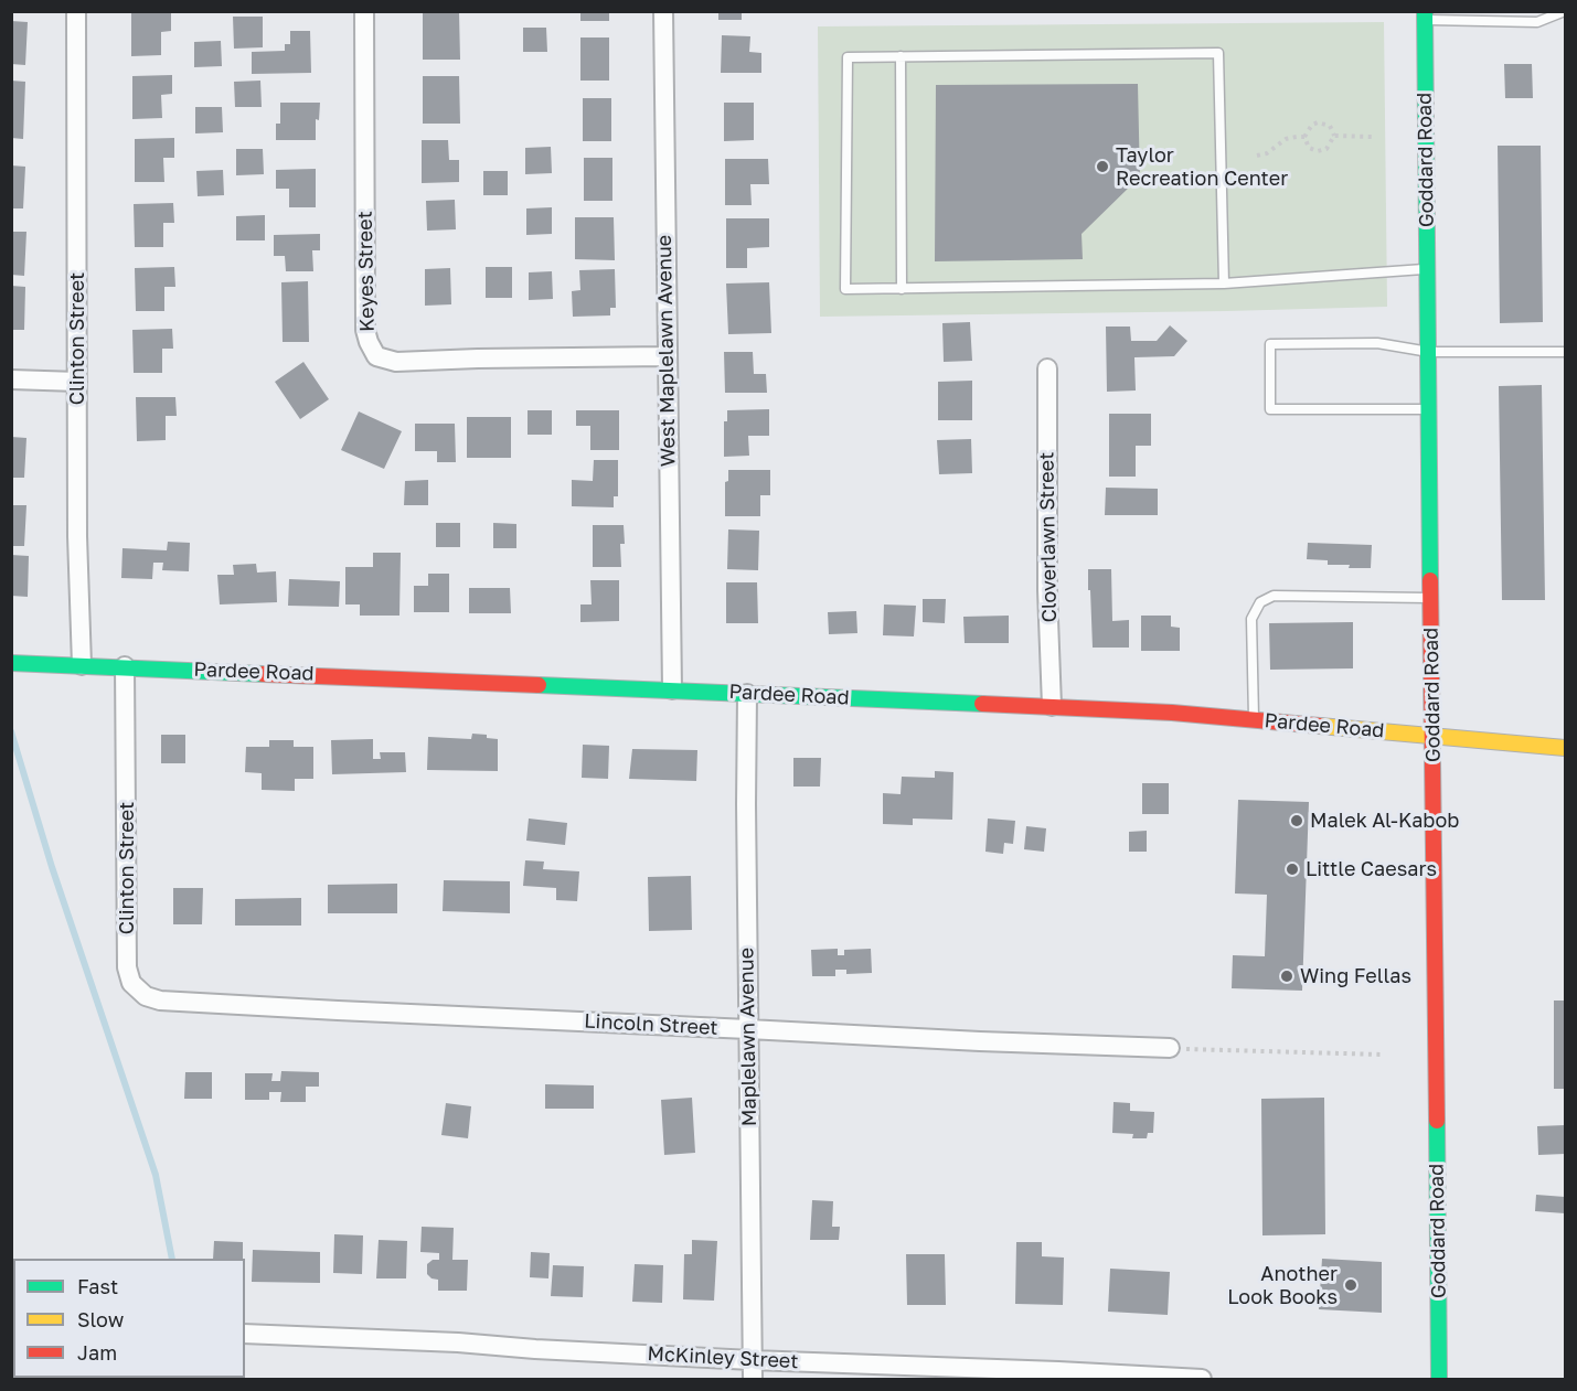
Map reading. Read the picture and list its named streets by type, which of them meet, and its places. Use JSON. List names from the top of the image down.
{
  "streets": {
    "main road": ["Goddard Road", "Pardee Road"],
    "street": [
      "Keyes Street",
      "Clinton Street",
      "West Maplelawn Avenue",
      "Cloverlawn Street",
      "Lincoln Street",
      "Maplelawn Avenue",
      "McKinley Street"
    ]
  },
  "crossings": [
    ["Goddard Road", "Pardee Road"],
    ["Keyes Street", "West Maplelawn Avenue"],
    ["Clinton Street", "Pardee Road"],
    ["Clinton Street", "Lincoln Street"],
    ["West Maplelawn Avenue", "Pardee Road"],
    ["Cloverlawn Street", "Pardee Road"],
    ["Pardee Road", "Maplelawn Avenue"],
    ["Lincoln Street", "Maplelawn Avenue"],
    ["Maplelawn Avenue", "McKinley Street"]
  ],
  "places": [
    "Taylor Recreation Center",
    "Malek Al-Kabob",
    "Little Caesars",
    "Wing Fellas",
    "Another Look Books"
  ],
  "legend": ["Fast", "Slow", "Jam"]
}
